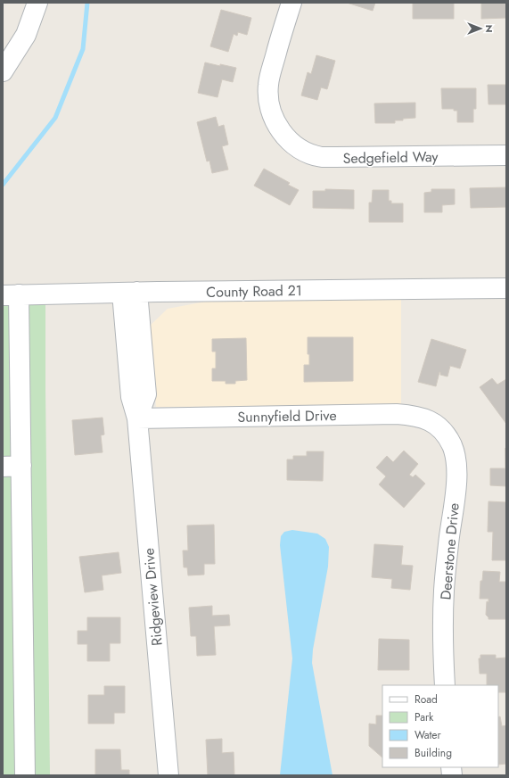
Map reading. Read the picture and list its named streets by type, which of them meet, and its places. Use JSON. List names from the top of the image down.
{
  "streets": {
    "street": [
      "Sedgefield Way",
      "County Road 21",
      "Sunnyfield Drive",
      "Deerstone Drive",
      "Ridgeview Drive"
    ]
  },
  "crossings": [
    ["County Road 21", "Ridgeview Drive"],
    ["Sunnyfield Drive", "Deerstone Drive"],
    ["Sunnyfield Drive", "Ridgeview Drive"]
  ],
  "legend": [
    "Road",
    "Park",
    "Water",
    "Building"
  ],
  "north": "right"
}
